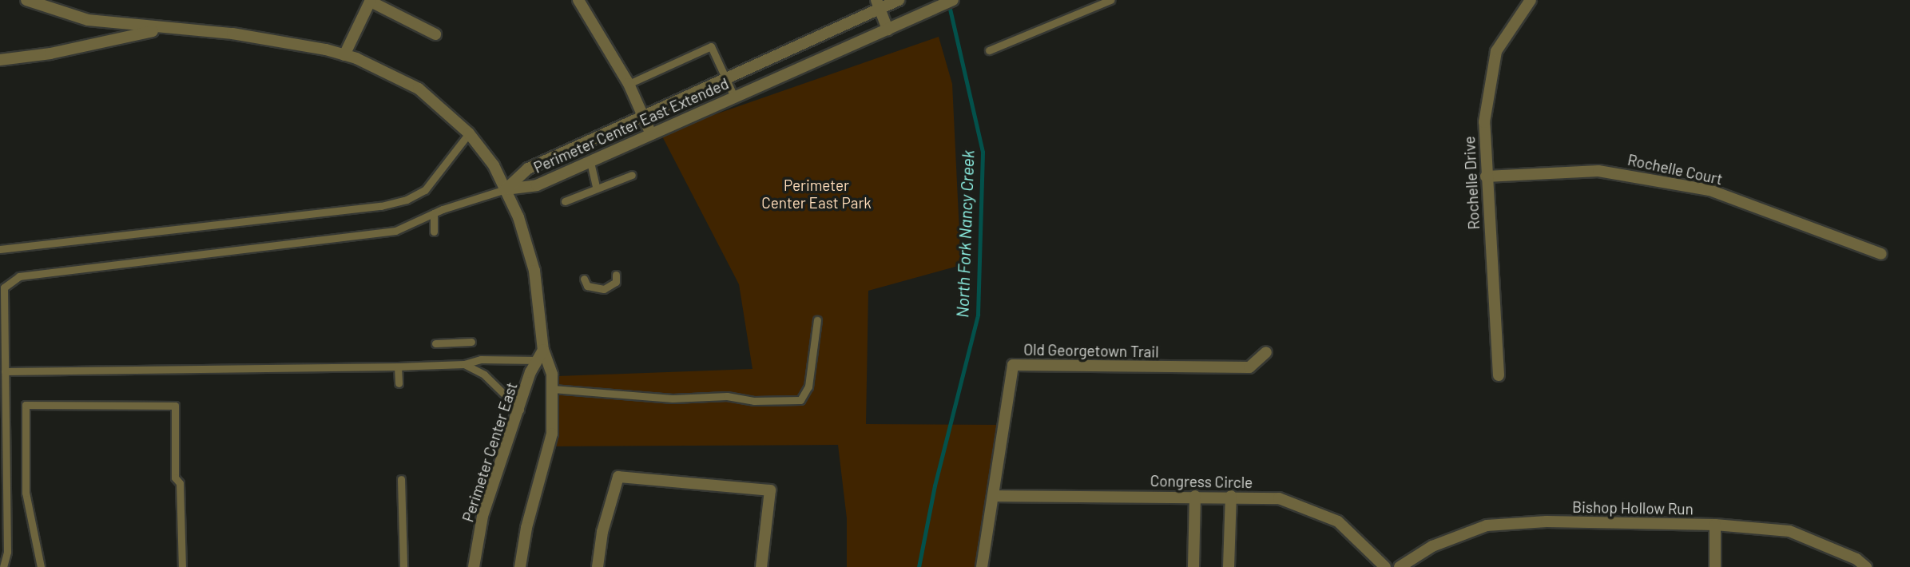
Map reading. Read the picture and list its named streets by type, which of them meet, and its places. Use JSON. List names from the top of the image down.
{
  "streets": {
    "street": [
      "Perimeter Center East Extended",
      "Rochelle Court",
      "Rochelle Drive",
      "Old Georgetown Trail",
      "Perimeter Center East",
      "Congress Circle",
      "Bishop Hollow Run"
    ]
  },
  "crossings": [
    ["Perimeter Center East Extended", "Perimeter Center East"],
    ["Rochelle Court", "Rochelle Drive"],
    ["Old Georgetown Trail", "Congress Circle"]
  ],
  "water": ["North Fork Nancy Creek"],
  "parks": ["Perimeter Center East Park"]
}
